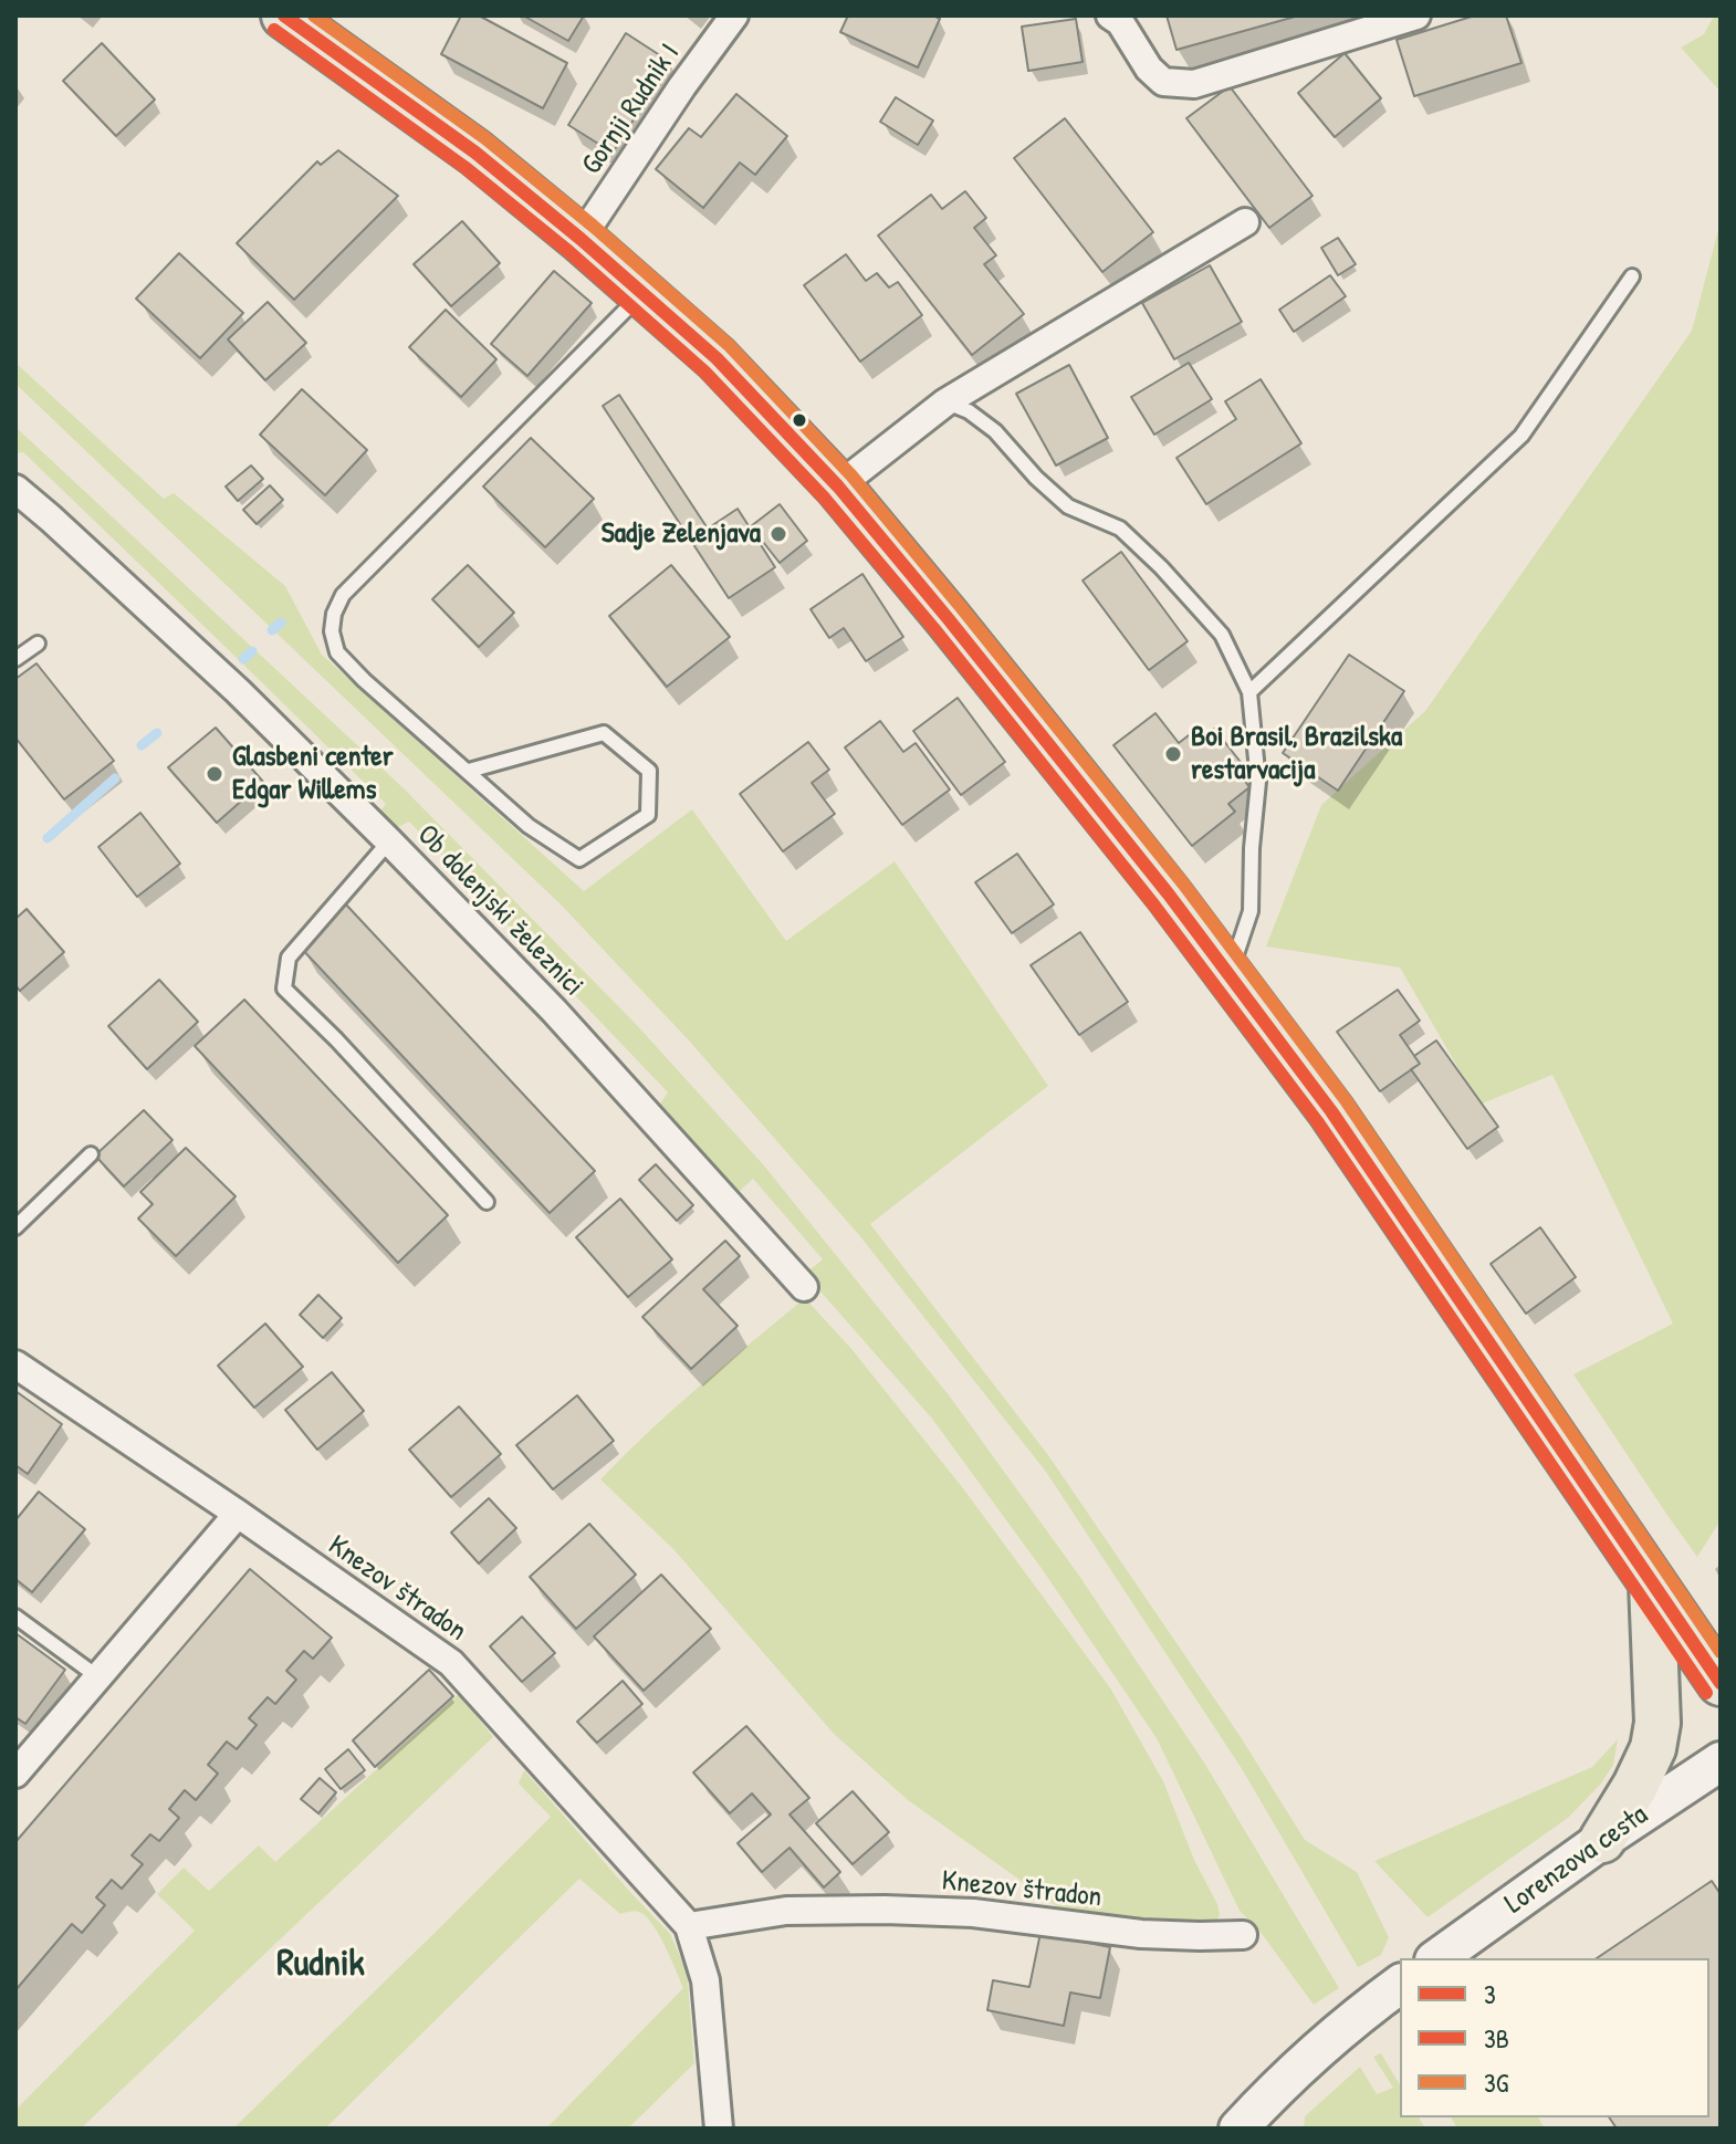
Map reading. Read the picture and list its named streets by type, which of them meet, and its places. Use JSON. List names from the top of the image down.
{
  "streets": {
    "street": [
      "Gornji Rudnik I",
      "Ob dolenjski železnici",
      "Knezov štradon",
      "Lorenzova cesta"
    ]
  },
  "districts": ["Rudnik"],
  "places": ["Sadje Zelenjava", "Boi Brasil, Brazilska restarvacija", "Glasbeni center Edgar Willems"],
  "lines": ["transit line 3", "transit line 3G", "transit line 3B"],
  "legend": ["3", "3B", "3G"]
}
